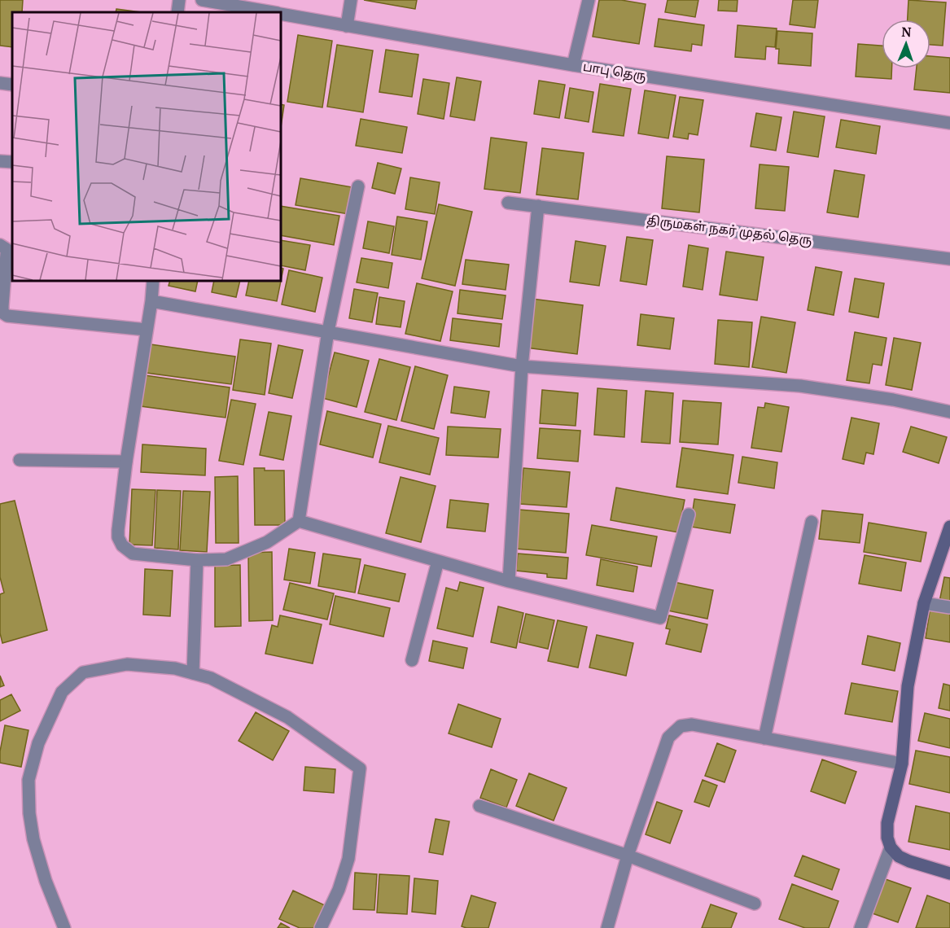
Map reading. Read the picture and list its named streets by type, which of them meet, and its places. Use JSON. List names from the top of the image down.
{
  "streets": {
    "street": ["பாபு தெரு", "திருமகள் நகர் முதல் தெரு"]
  },
  "north": "top"
}
